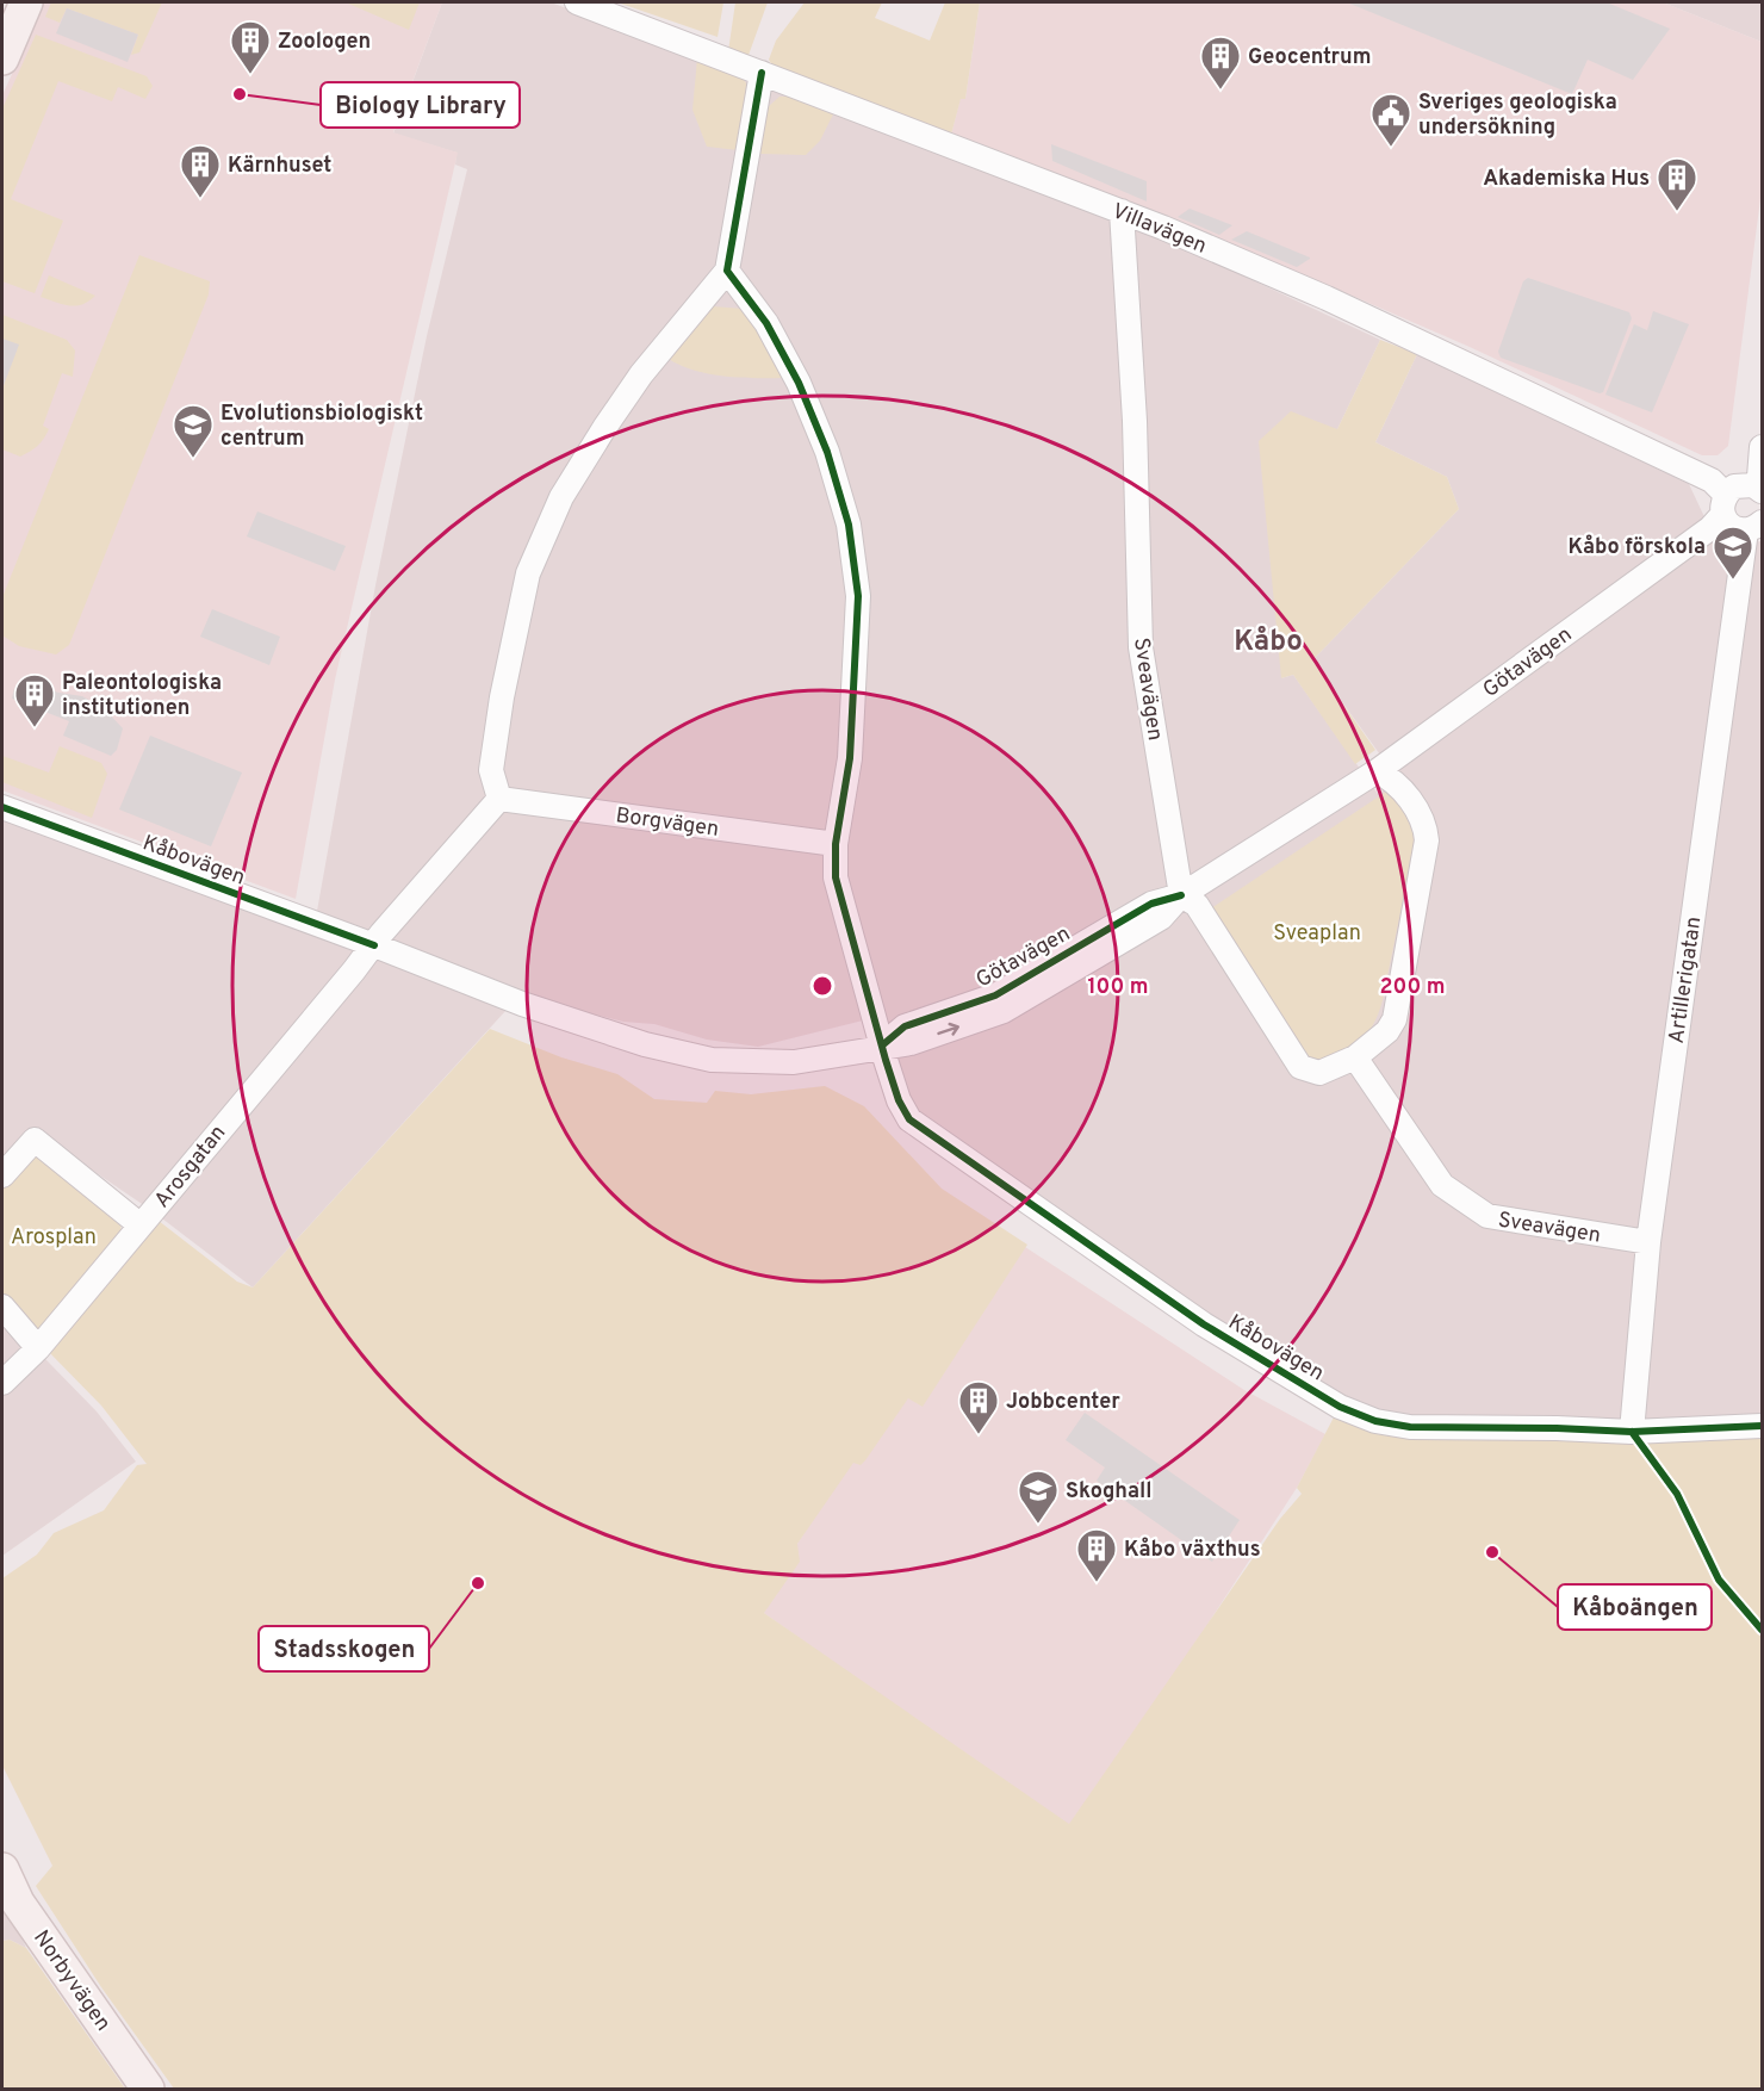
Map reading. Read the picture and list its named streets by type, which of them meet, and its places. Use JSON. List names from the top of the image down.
{
  "streets": {
    "street": [
      "Villavägen",
      "Götavägen",
      "Sveavägen",
      "Borgvägen",
      "Kåbovägen",
      "Artillerigatan",
      "Arosgatan",
      "Norbyvägen"
    ]
  },
  "crossings": [
    ["Villavägen", "Götavägen"],
    ["Villavägen", "Sveavägen"],
    ["Villavägen", "Artillerigatan"],
    ["Götavägen", "Sveavägen"],
    ["Götavägen", "Kåbovägen"],
    ["Sveavägen", "Artillerigatan"],
    ["Borgvägen", "Arosgatan"],
    ["Kåbovägen", "Artillerigatan"],
    ["Kåbovägen", "Arosgatan"]
  ],
  "districts": ["Kåbo"],
  "parks": ["Sveaplan", "Arosplan"],
  "places": {
    "building": [
      "Zoologen",
      "Geocentrum",
      "Kärnhuset",
      "Akademiska Hus",
      "Paleontologiska institutionen",
      "Jobbcenter",
      "Kåbo växthus"
    ],
    "other": ["Biology Library", "Kåboängen", "Stadsskogen"],
    "public building": ["Sveriges geologiska undersökning"],
    "school or university": ["Evolutionsbiologiskt centrum", "Kåbo förskola", "Skoghall"]
  },
  "rings": ["100 m", "200 m"]
}
